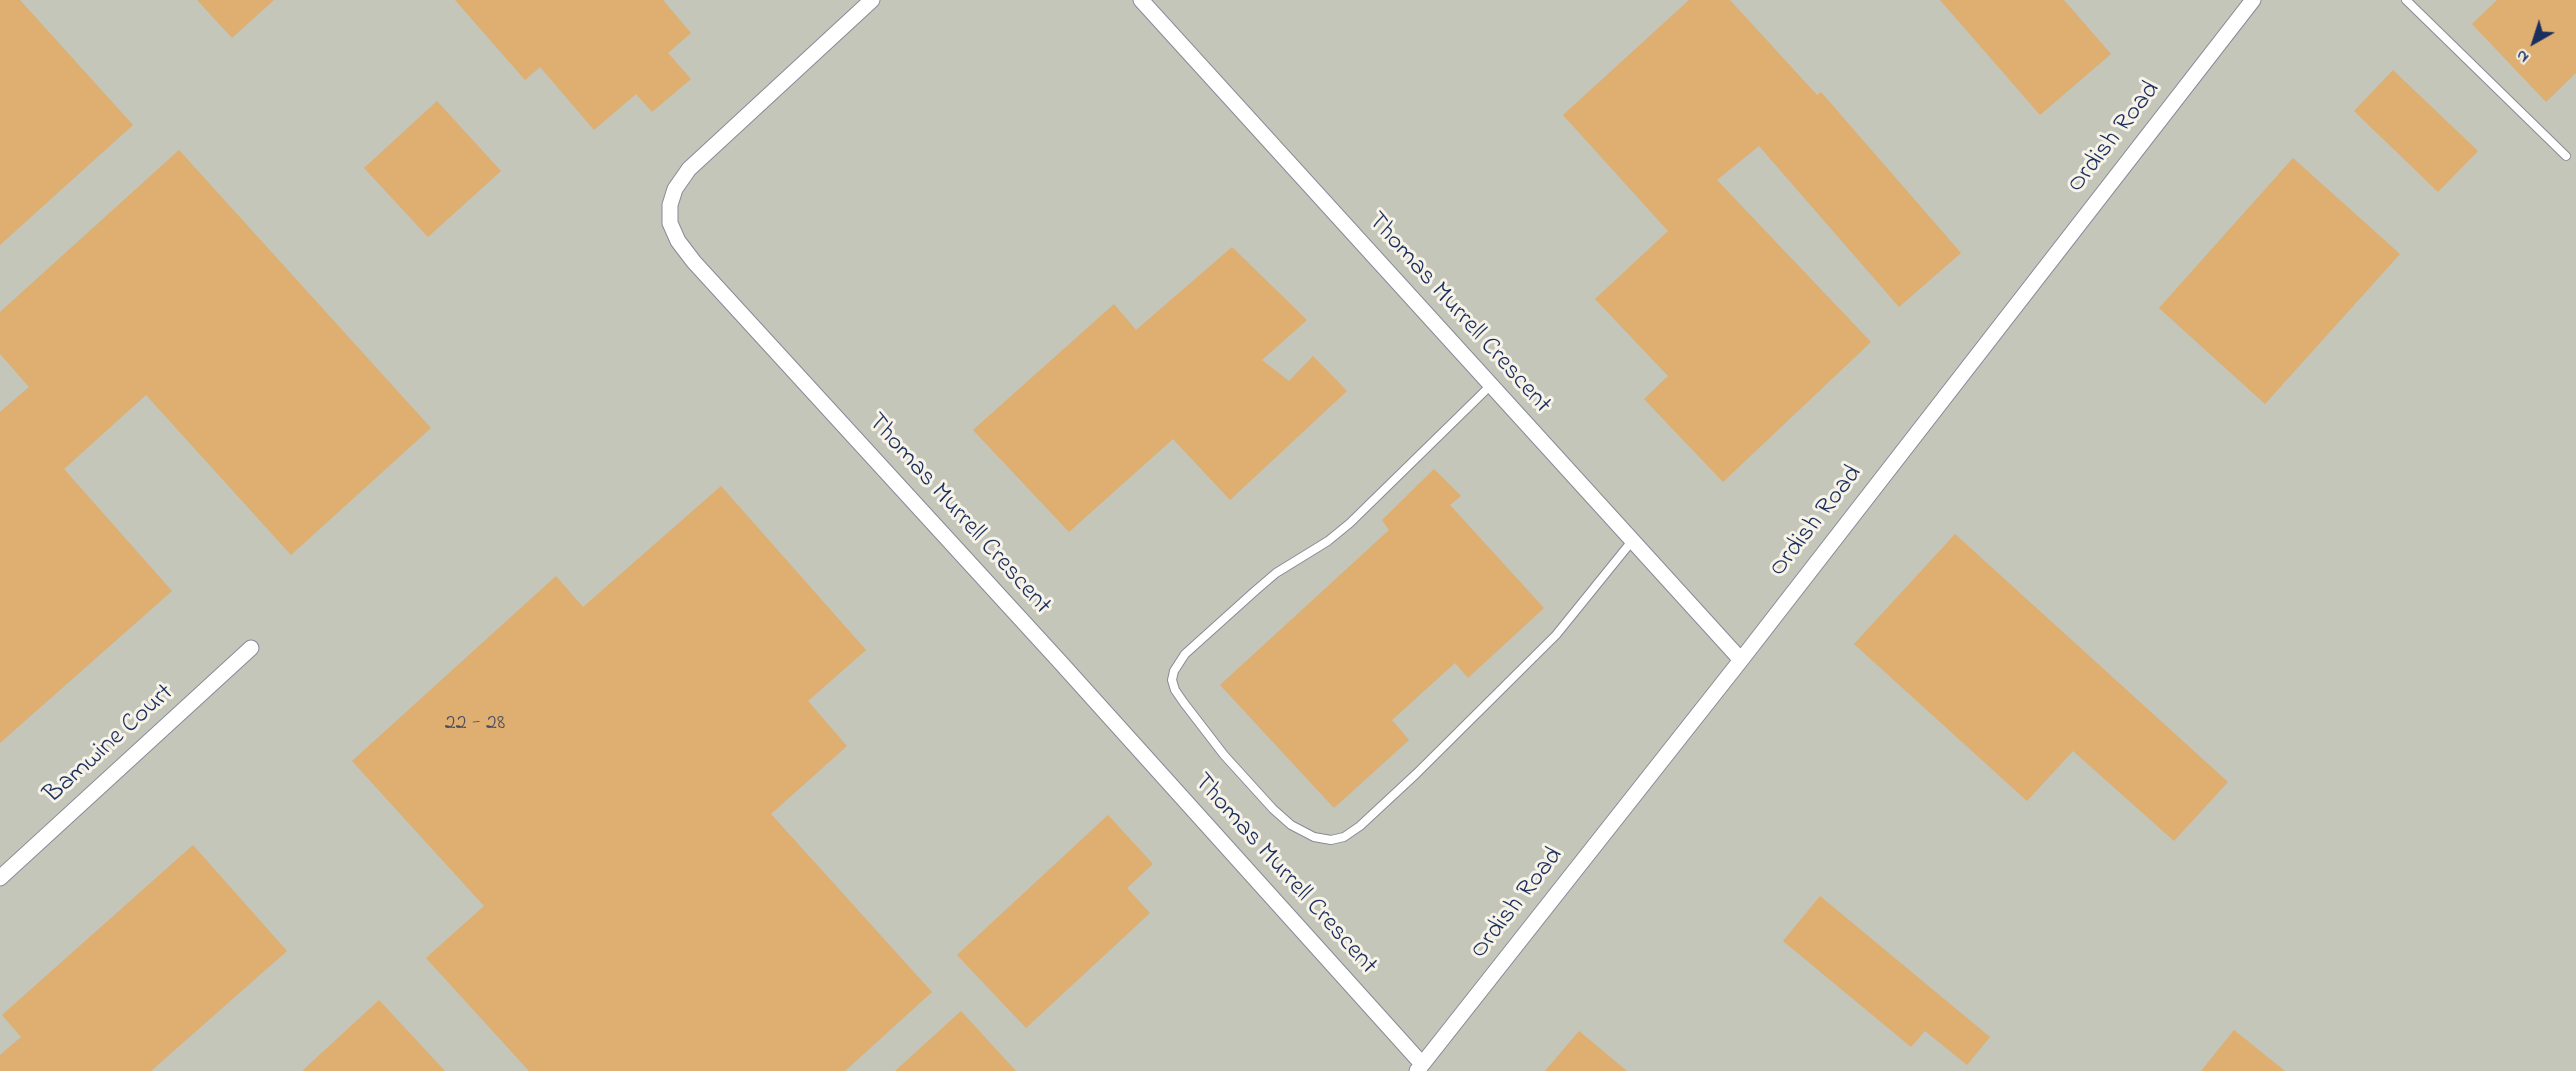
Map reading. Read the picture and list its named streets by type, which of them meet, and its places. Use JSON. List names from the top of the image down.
{
  "streets": {
    "street": ["Ordish Road", "Thomas Murrell Crescent", "Bamwine Court"]
  },
  "crossings": [
    ["Ordish Road", "Thomas Murrell Crescent"]
  ],
  "house_numbers": ["22 - 28"],
  "north": "bottom left"
}
